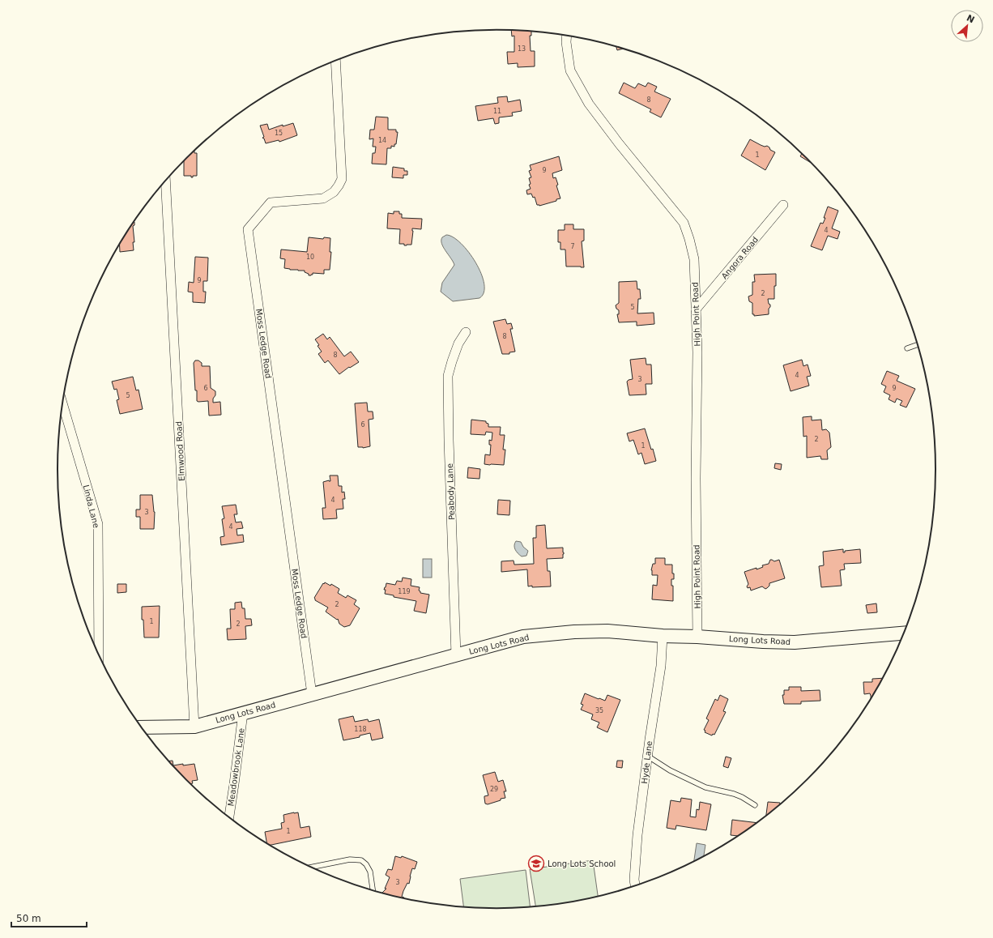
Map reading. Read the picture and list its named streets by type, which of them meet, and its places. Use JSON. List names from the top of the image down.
{
  "streets": {
    "main road": ["Long Lots Road"],
    "street": [
      "Angora Road",
      "High Point Road",
      "Moss Ledge Road",
      "Elmwood Road",
      "Peabody Lane",
      "Linda Lane",
      "Hyde Lane",
      "Meadowbrook Lane"
    ]
  },
  "crossings": [
    ["Angora Road", "High Point Road"],
    ["High Point Road", "Long Lots Road"],
    ["Moss Ledge Road", "Long Lots Road"],
    ["Elmwood Road", "Long Lots Road"],
    ["Peabody Lane", "Long Lots Road"],
    ["Long Lots Road", "Hyde Lane"],
    ["Long Lots Road", "Meadowbrook Lane"]
  ],
  "places": {
    "school or university": ["Long Lots School"]
  },
  "house_numbers": [
    "13",
    "8",
    "11",
    "15",
    "14",
    "1",
    "9",
    "4",
    "7",
    "10",
    "9",
    "2",
    "5",
    "8",
    "8",
    "4",
    "3",
    "6",
    "9",
    "5",
    "6",
    "2",
    "1",
    "4",
    "3",
    "4",
    "119",
    "2",
    "1",
    "2",
    "35",
    "118",
    "29",
    "1",
    "3"
  ],
  "scale_bar": "50 m",
  "north": "top right"
}
